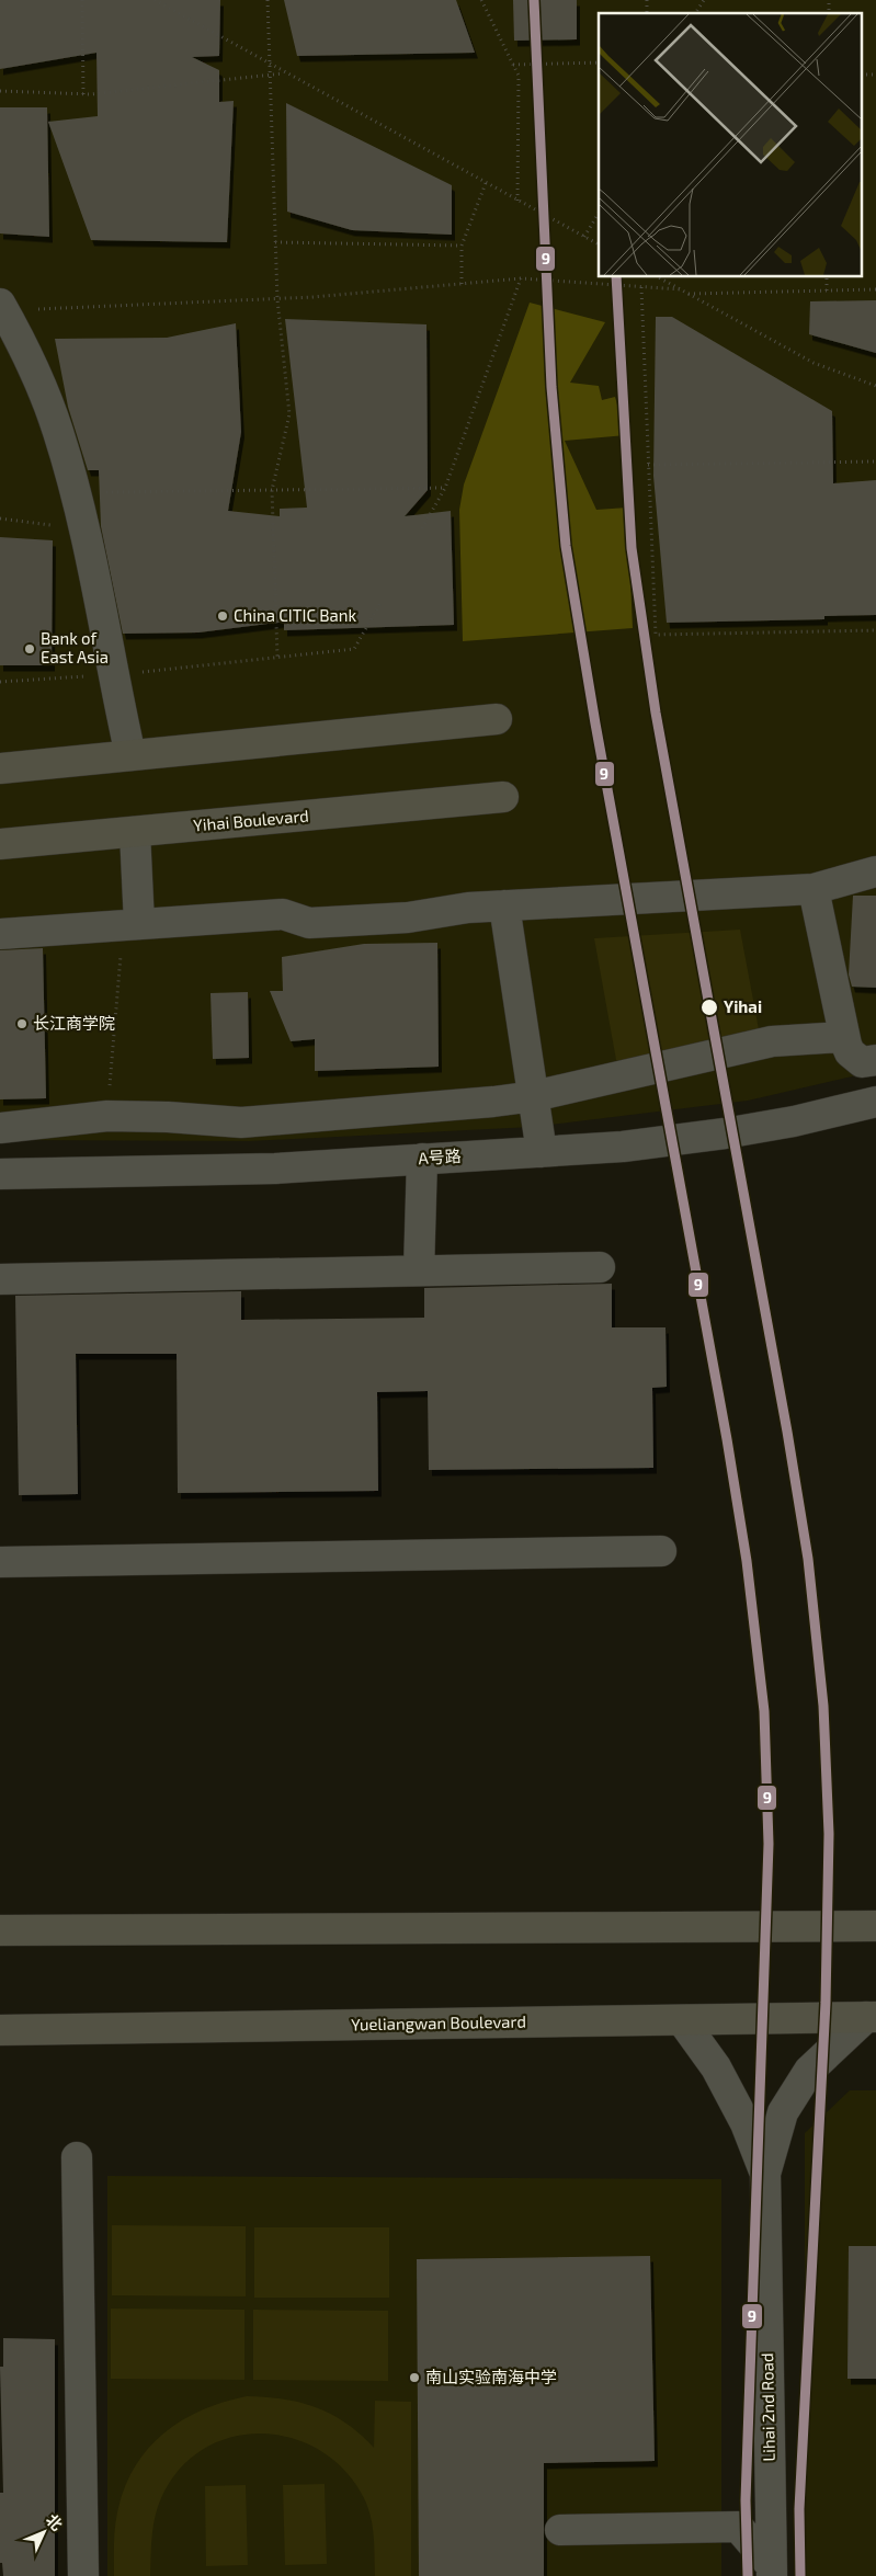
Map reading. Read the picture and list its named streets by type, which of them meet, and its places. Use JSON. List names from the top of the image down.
{
  "streets": {
    "main road": ["Yihai Boulevard", "Yueliangwan Boulevard"],
    "street": ["A号路", "Lihai 2nd Road"]
  },
  "crossings": [
    ["Yueliangwan Boulevard", "Lihai 2nd Road"]
  ],
  "places": [
    "China CITIC Bank",
    "Bank of East Asia",
    "Yihai",
    "长江商学院",
    "南山实验南海中学"
  ],
  "lines": ["transit line 9"],
  "north": "top right"
}
